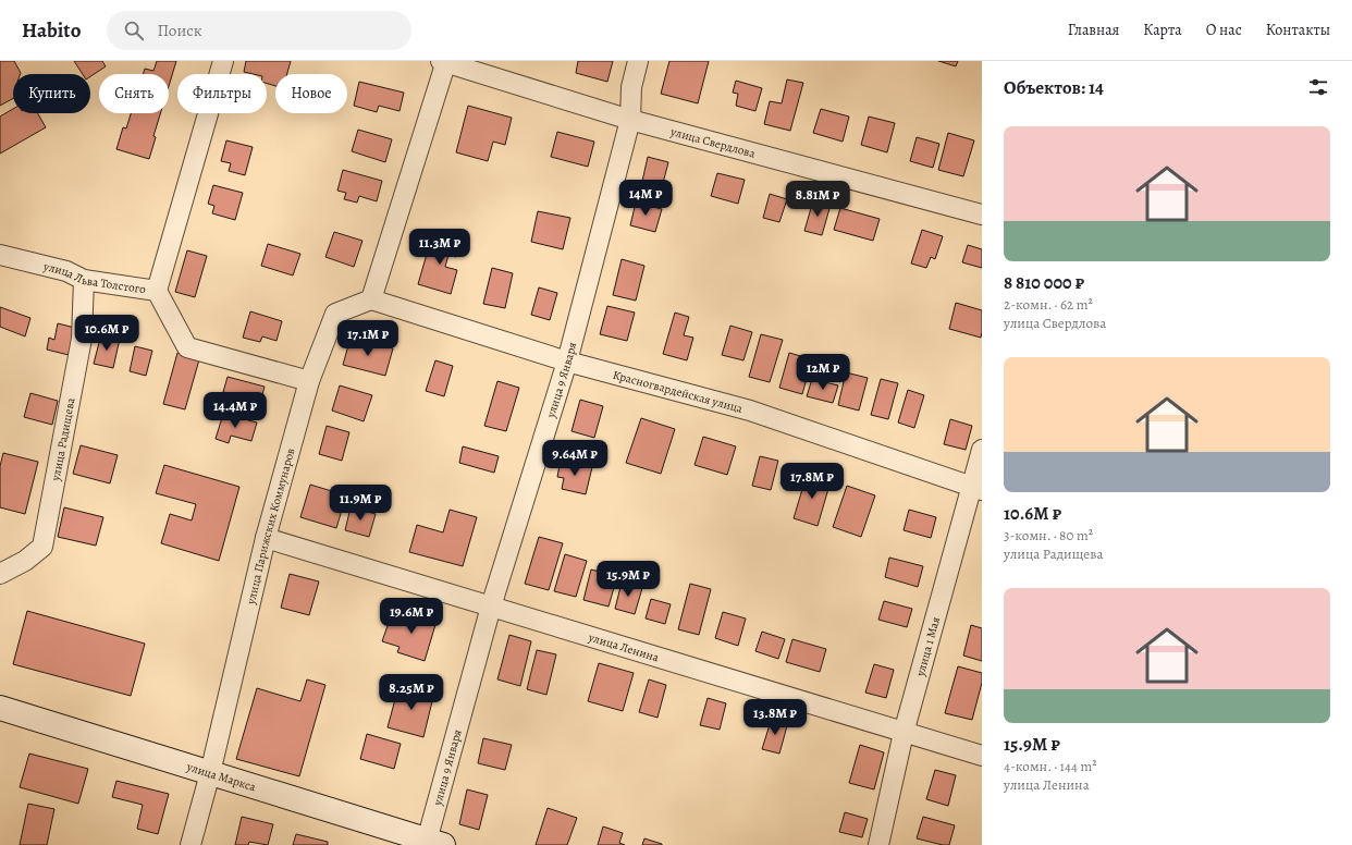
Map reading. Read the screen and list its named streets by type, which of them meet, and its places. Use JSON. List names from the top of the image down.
{
  "streets": {
    "street": [
      "улица Свердлова",
      "улица Льва Толстого",
      "улица 9 Января",
      "Красногвардейская улица",
      "улица Радищева",
      "улица Парижских Коммунаров",
      "улица Ленина",
      "улица 1 Мая",
      "улица Маркса"
    ]
  },
  "crossings": [
    ["улица Свердлова", "улица 9 Января"],
    ["улица Льва Толстого", "улица Радищева"],
    ["улица Льва Толстого", "улица Парижских Коммунаров"],
    ["улица 9 Января", "Красногвардейская улица"],
    ["улица 9 Января", "улица Ленина"],
    ["улица 9 Января", "улица Маркса"],
    ["Красногвардейская улица", "улица Парижских Коммунаров"],
    ["Красногвардейская улица", "улица 1 Мая"],
    ["улица Парижских Коммунаров", "улица Ленина"],
    ["улица Парижских Коммунаров", "улица Маркса"],
    ["улица Ленина", "улица 1 Мая"]
  ],
  "page": {
    "header": "Habito",
    "search": "Поиск",
    "nav": [
      "Главная",
      "Карта",
      "О нас",
      "Контакты"
    ],
    "heading": "Объектов: 14",
    "chip": [
      "Купить",
      "Снять",
      "Фильтры",
      "Новое"
    ],
    "list": [
      {
        "name": "8 810 000 ₽",
        "note": "2-комн. · 62 m² · улица Свердлова"
      },
      {
        "name": "10.6M ₽",
        "note": "3-комн. · 80 m² · улица Радищева"
      },
      {
        "name": "15.9M ₽",
        "note": "4-комн. · 144 m² · улица Ленина"
      }
    ],
    "price": [
      "14M ₽",
      "8.81M ₽",
      "11.3M ₽",
      "10.6M ₽",
      "17.1M ₽",
      "12M ₽",
      "14.4M ₽",
      "9.64M ₽",
      "17.8M ₽",
      "11.9M ₽",
      "15.9M ₽",
      "19.6M ₽",
      "8.25M ₽",
      "13.8M ₽"
    ]
  }
}
